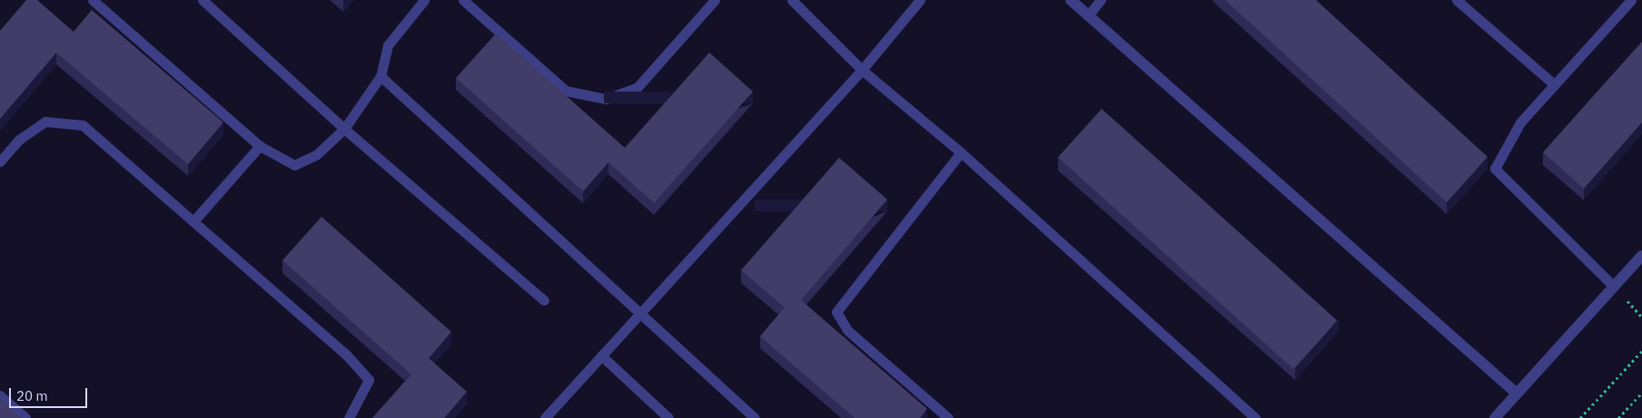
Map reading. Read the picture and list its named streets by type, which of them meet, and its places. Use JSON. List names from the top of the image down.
{
  "scale_bar": "20 m"
}
